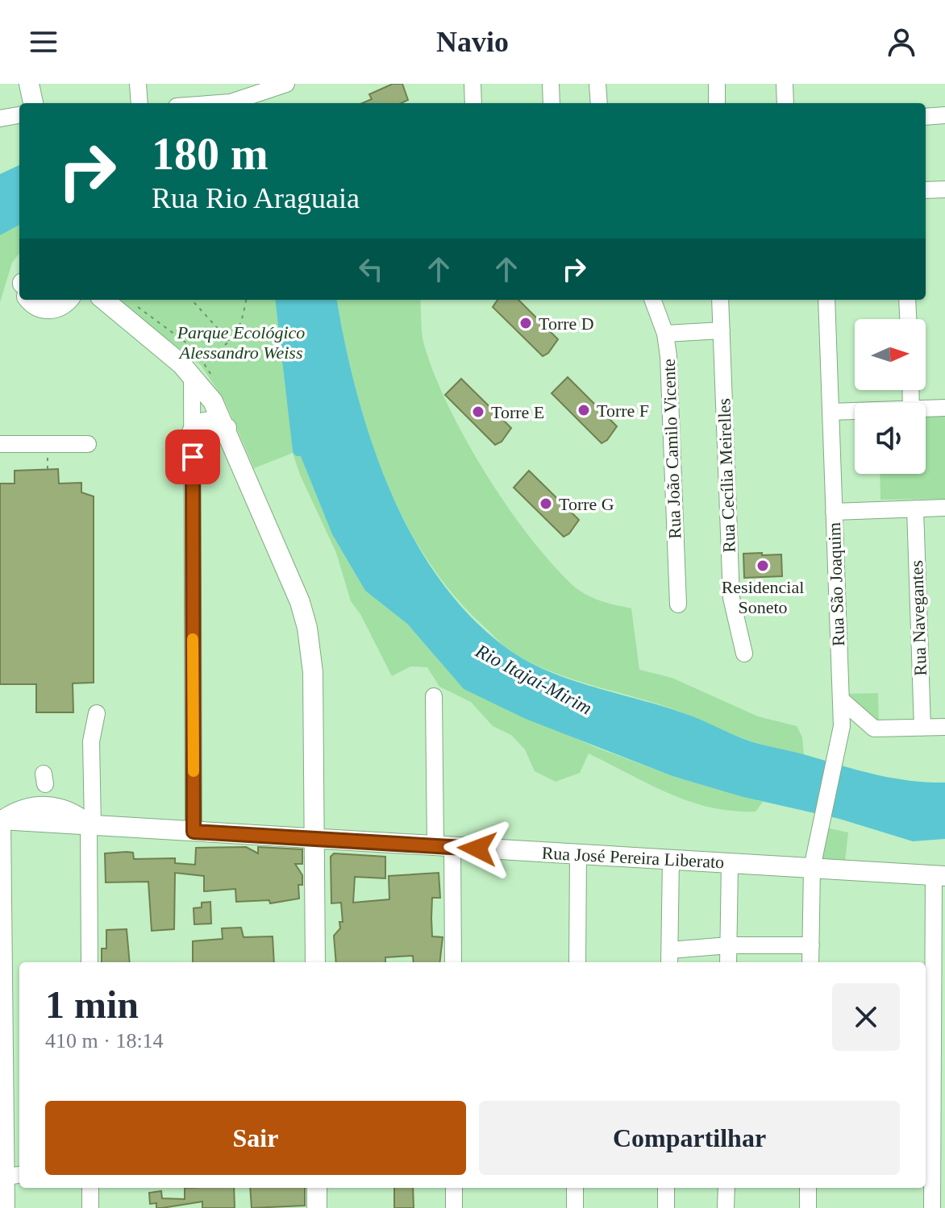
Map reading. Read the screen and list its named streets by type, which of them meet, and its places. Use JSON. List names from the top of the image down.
{
  "streets": {
    "main road": ["Rua José Pereira Liberato"],
    "street": [
      "Rua João Camilo Vicente",
      "Rua Cecília Meirelles",
      "Rua São Joaquim",
      "Rua Navegantes"
    ]
  },
  "crossings": [
    ["Rua São Joaquim", "Rua José Pereira Liberato"]
  ],
  "water": ["Rio Itajaí-Mirim"],
  "parks": ["Parque Ecológico Alessandro Weiss"],
  "places": [
    "Torre D",
    "Torre F",
    "Torre E",
    "Torre G",
    "Residencial Soneto"
  ],
  "north": "right",
  "page": {
    "header": "Navio",
    "turn": ["180 m", "Rua Rio Araguaia"],
    "heading": ["1 min", "410 m · 18:14"],
    "buttons": ["Sair", "Compartilhar"]
  }
}
